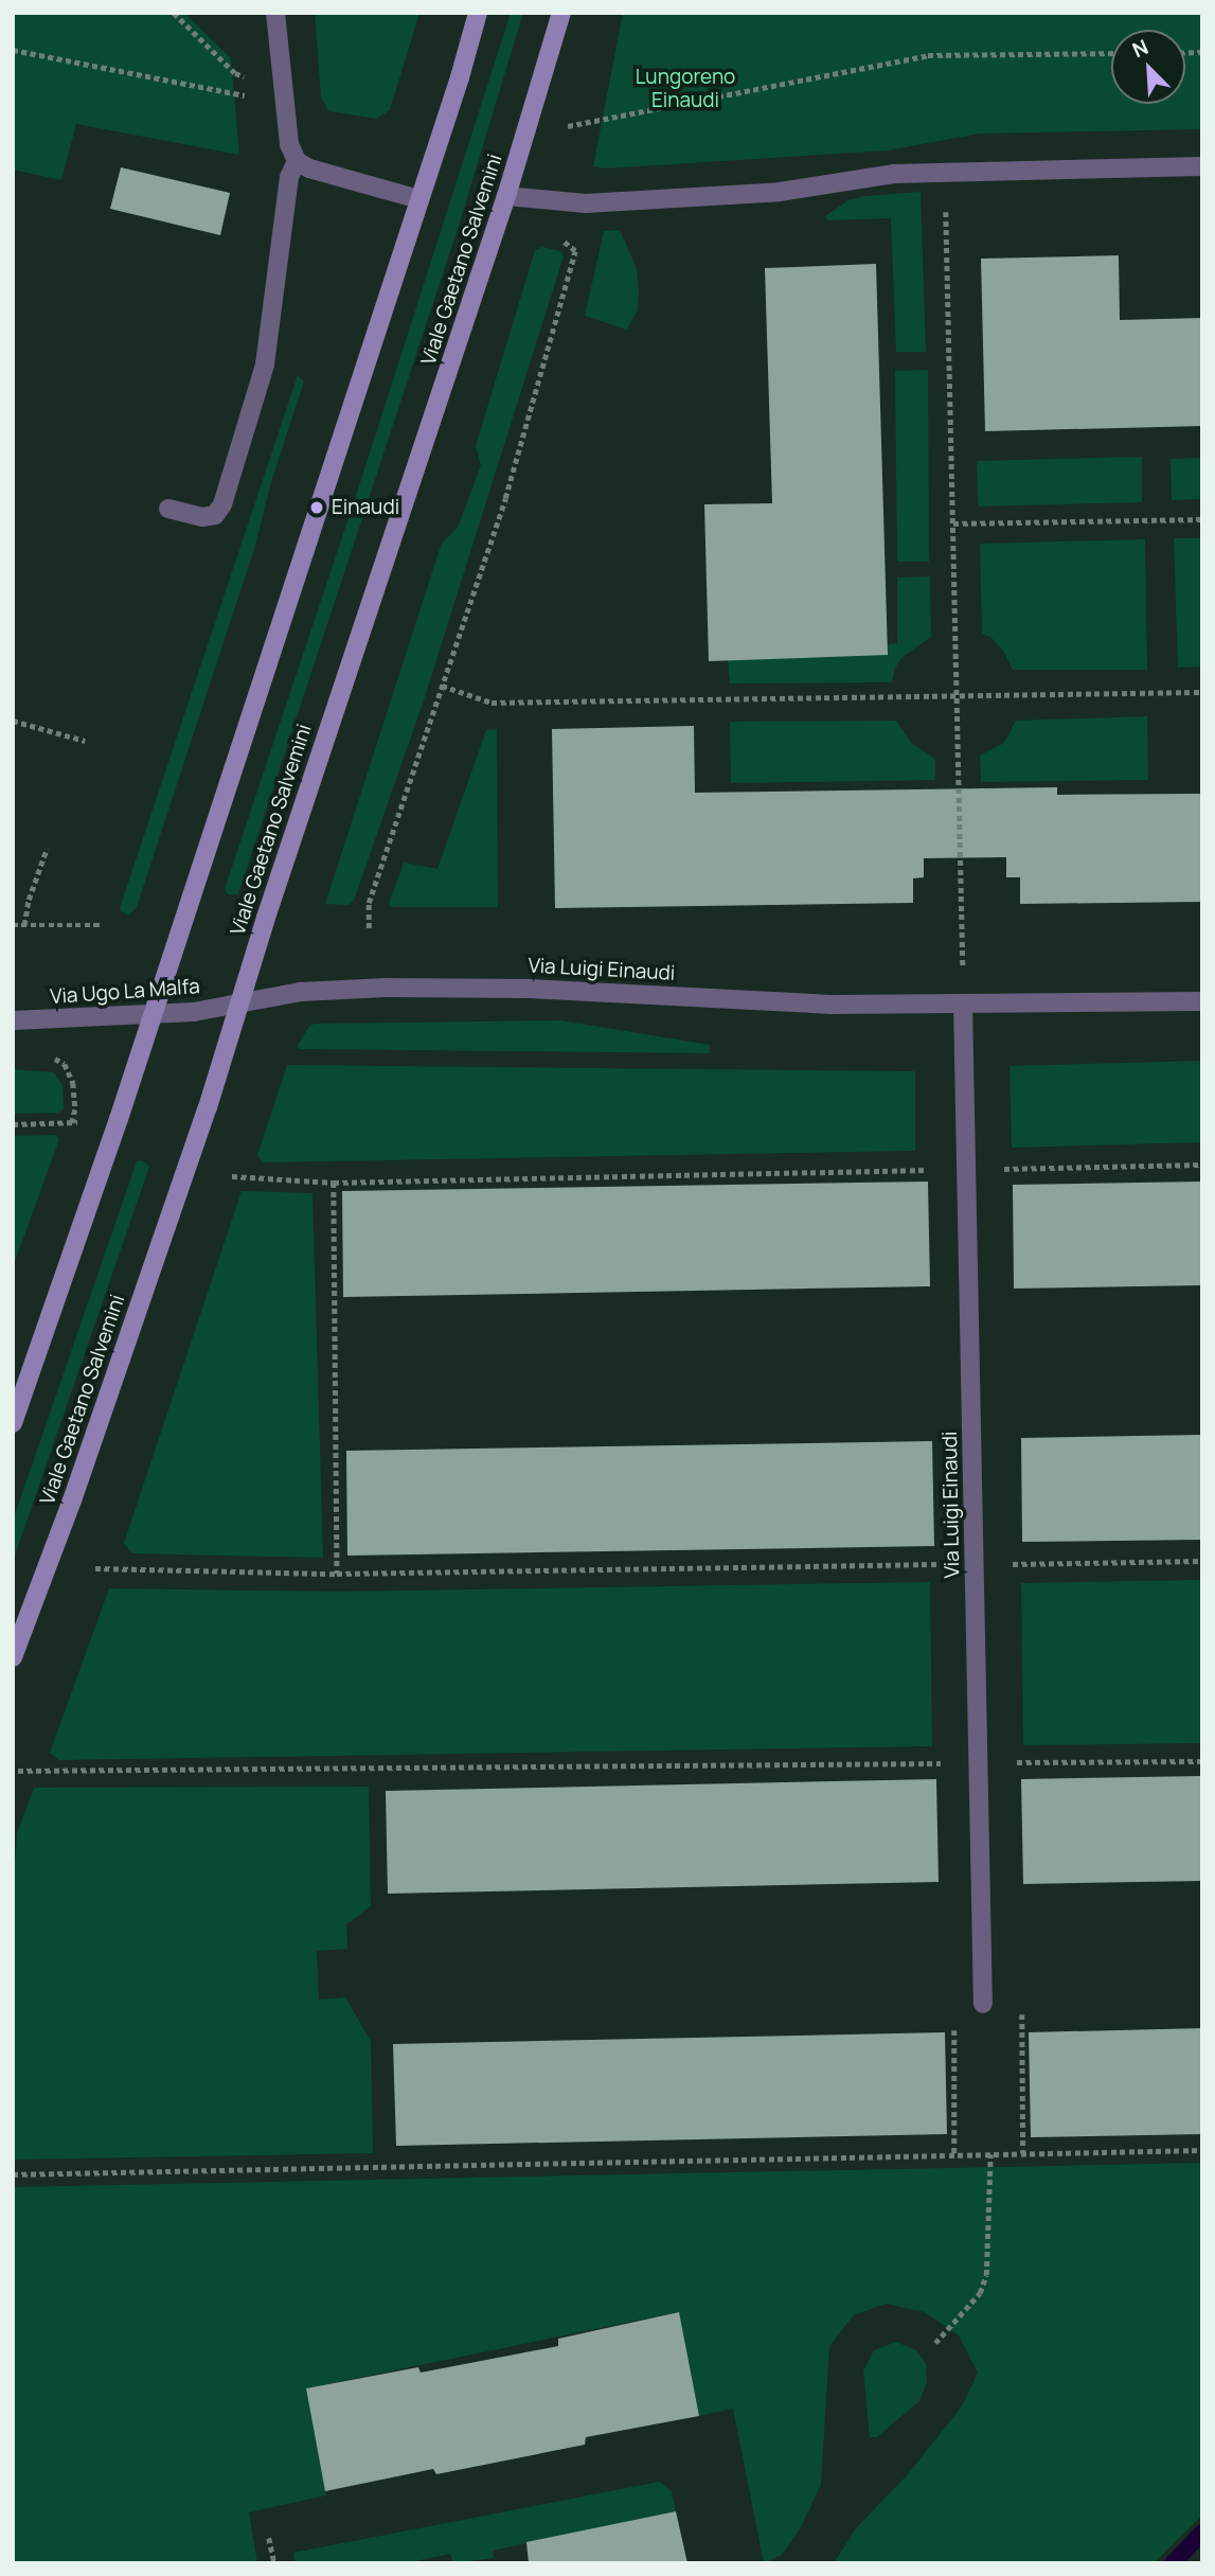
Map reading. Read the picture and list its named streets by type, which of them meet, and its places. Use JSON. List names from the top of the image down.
{
  "streets": {
    "main road": ["Viale Gaetano Salvemini"],
    "street": ["Via Luigi Einaudi", "Via Ugo La Malfa"]
  },
  "crossings": [
    ["Viale Gaetano Salvemini", "Via Luigi Einaudi"],
    ["Viale Gaetano Salvemini", "Via Ugo La Malfa"],
    ["Via Luigi Einaudi", "Via Ugo La Malfa"]
  ],
  "parks": ["Lungoreno Einaudi"],
  "places": ["Einaudi"],
  "north": "top left"
}
